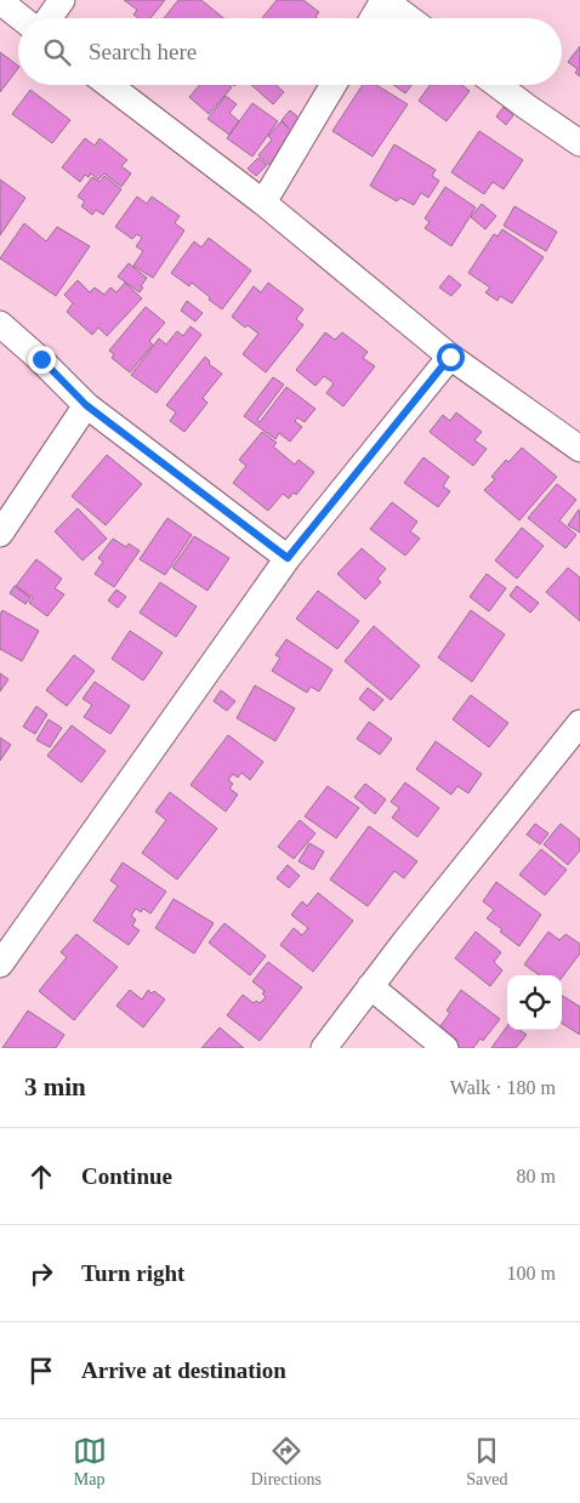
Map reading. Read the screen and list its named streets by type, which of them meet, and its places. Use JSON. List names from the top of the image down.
{
  "page": {
    "search": "Search here",
    "heading": ["3 min", "Walk · 180 m"],
    "list": [
      ["Continue", "80 m"],
      ["Turn right", "100 m"],
      "Arrive at destination"
    ],
    "nav": ["Map", "Directions", "Saved"]
  }
}
